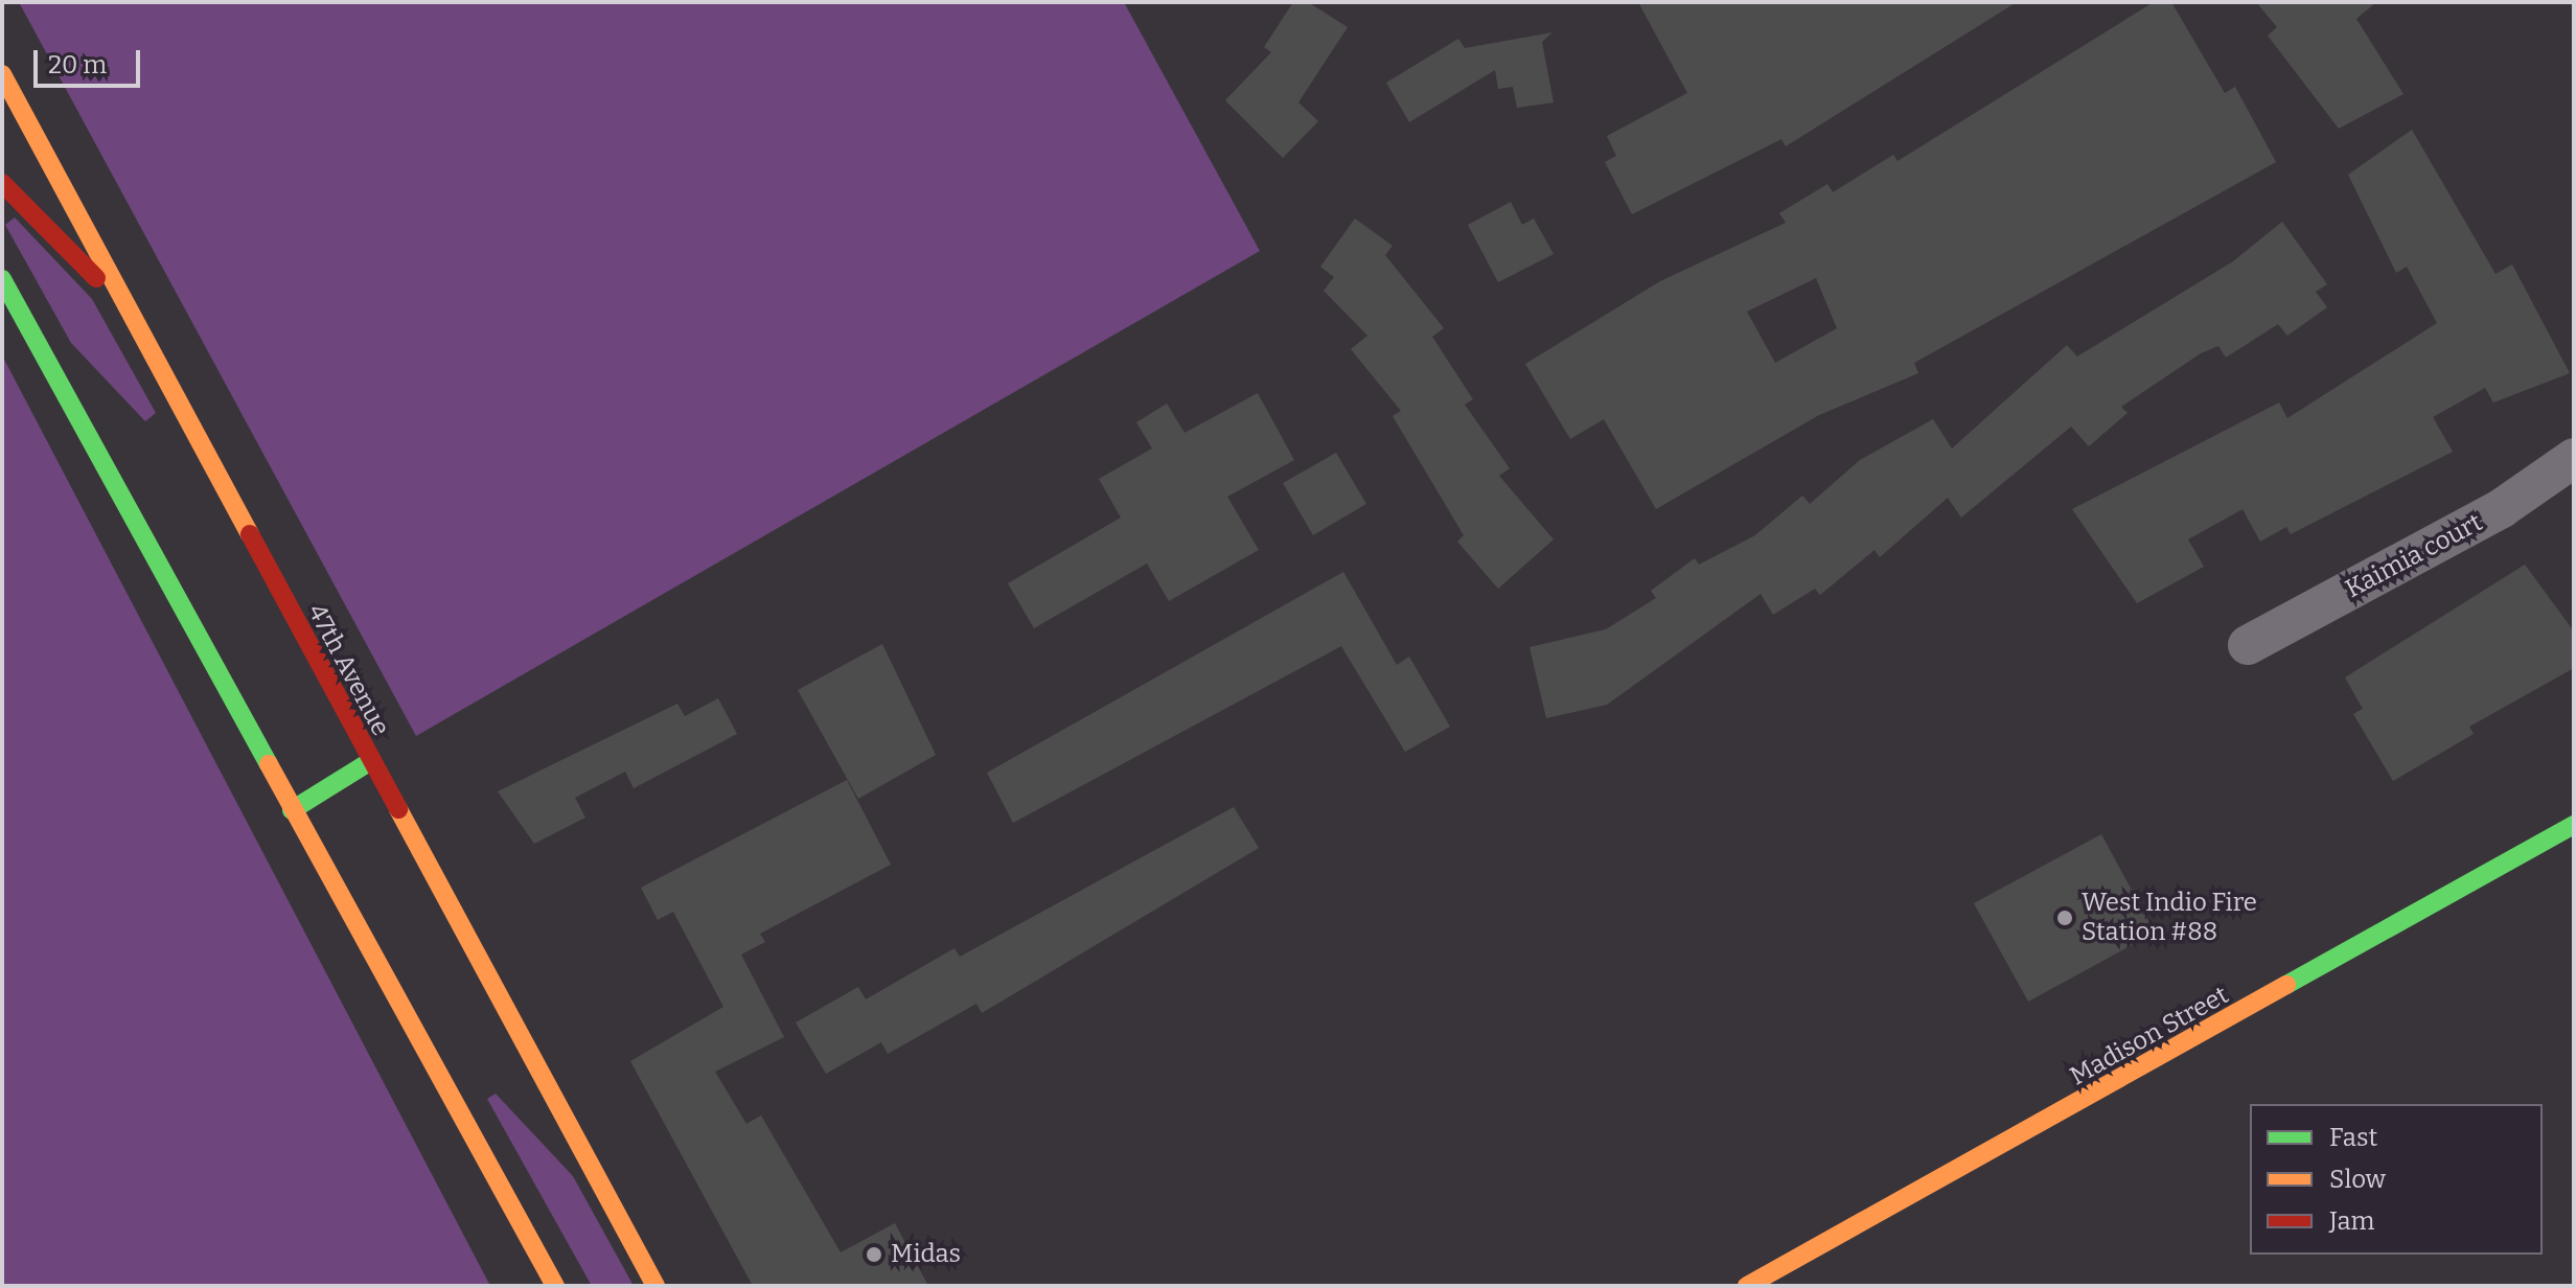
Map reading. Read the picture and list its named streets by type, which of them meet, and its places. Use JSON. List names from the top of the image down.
{
  "streets": {
    "main road": ["47th Avenue", "Madison Street"],
    "street": ["Kaimia court"]
  },
  "places": ["West Indio Fire Station #88", "Midas"],
  "legend": ["Fast", "Slow", "Jam"],
  "scale_bar": "20 m"
}
